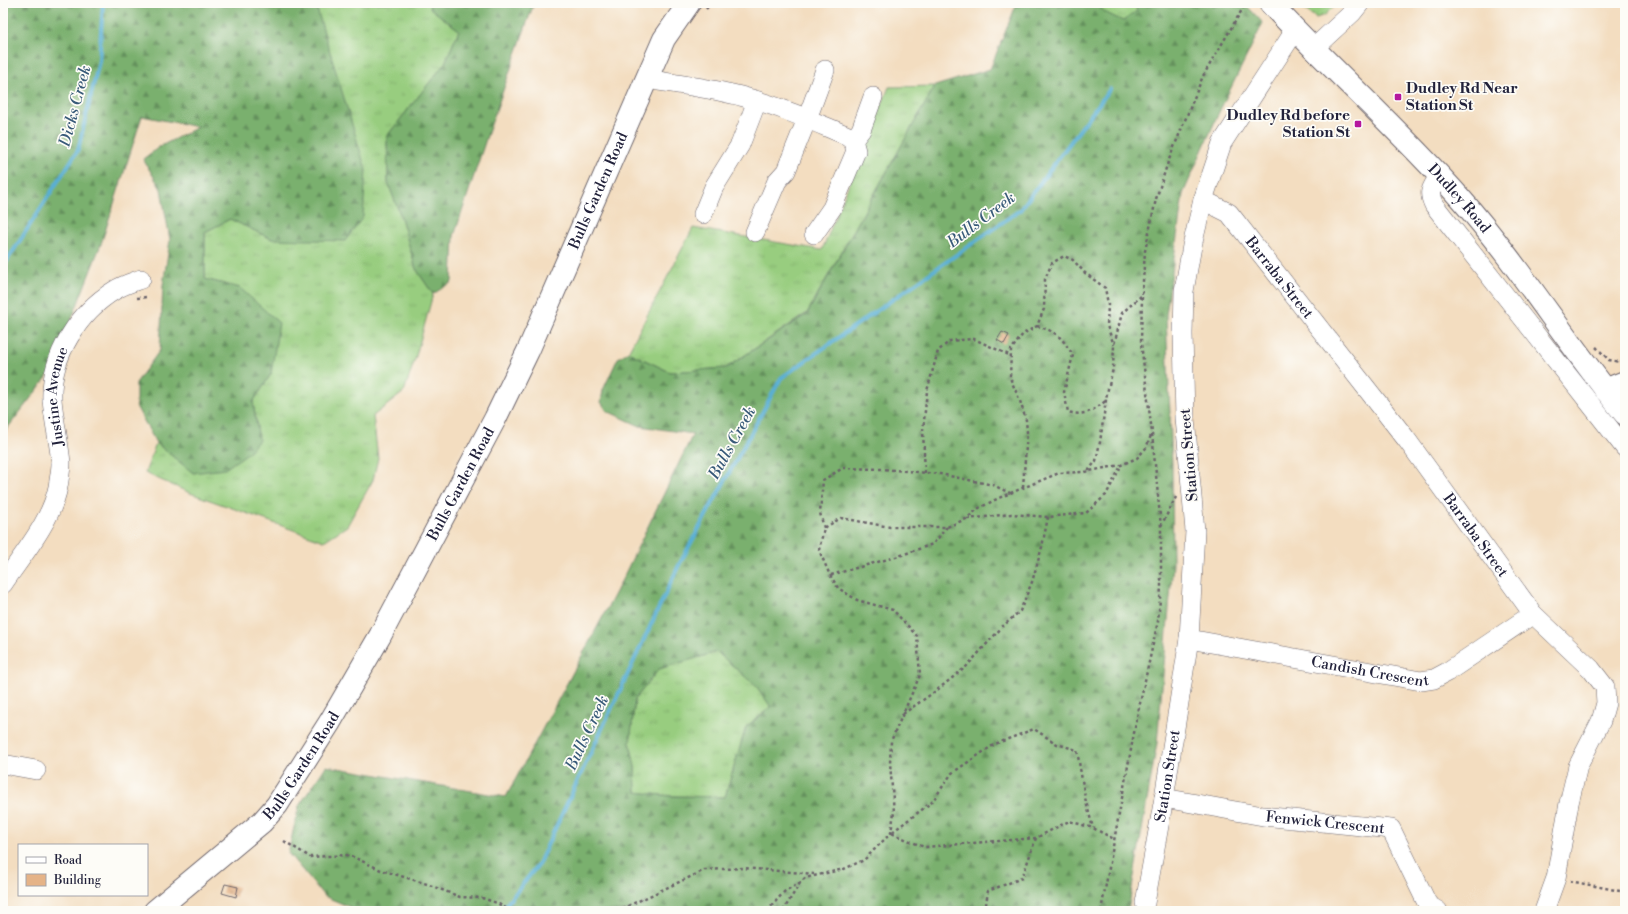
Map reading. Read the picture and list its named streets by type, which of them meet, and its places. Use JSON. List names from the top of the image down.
{
  "streets": {
    "main road": ["Bulls Garden Road", "Dudley Road"],
    "street": [
      "Barraba Street",
      "Justine Avenue",
      "Station Street",
      "Candish Crescent",
      "Fenwick Crescent"
    ]
  },
  "crossings": [
    ["Dudley Road", "Station Street"],
    ["Barraba Street", "Station Street"],
    ["Barraba Street", "Candish Crescent"],
    ["Station Street", "Candish Crescent"],
    ["Station Street", "Fenwick Crescent"]
  ],
  "water": ["Dicks Creek", "Bulls Creek"],
  "places": {
    "transit": ["Dudley Rd Near Station St", "Dudley Rd before Station St"]
  },
  "legend": ["Road", "Building"]
}
